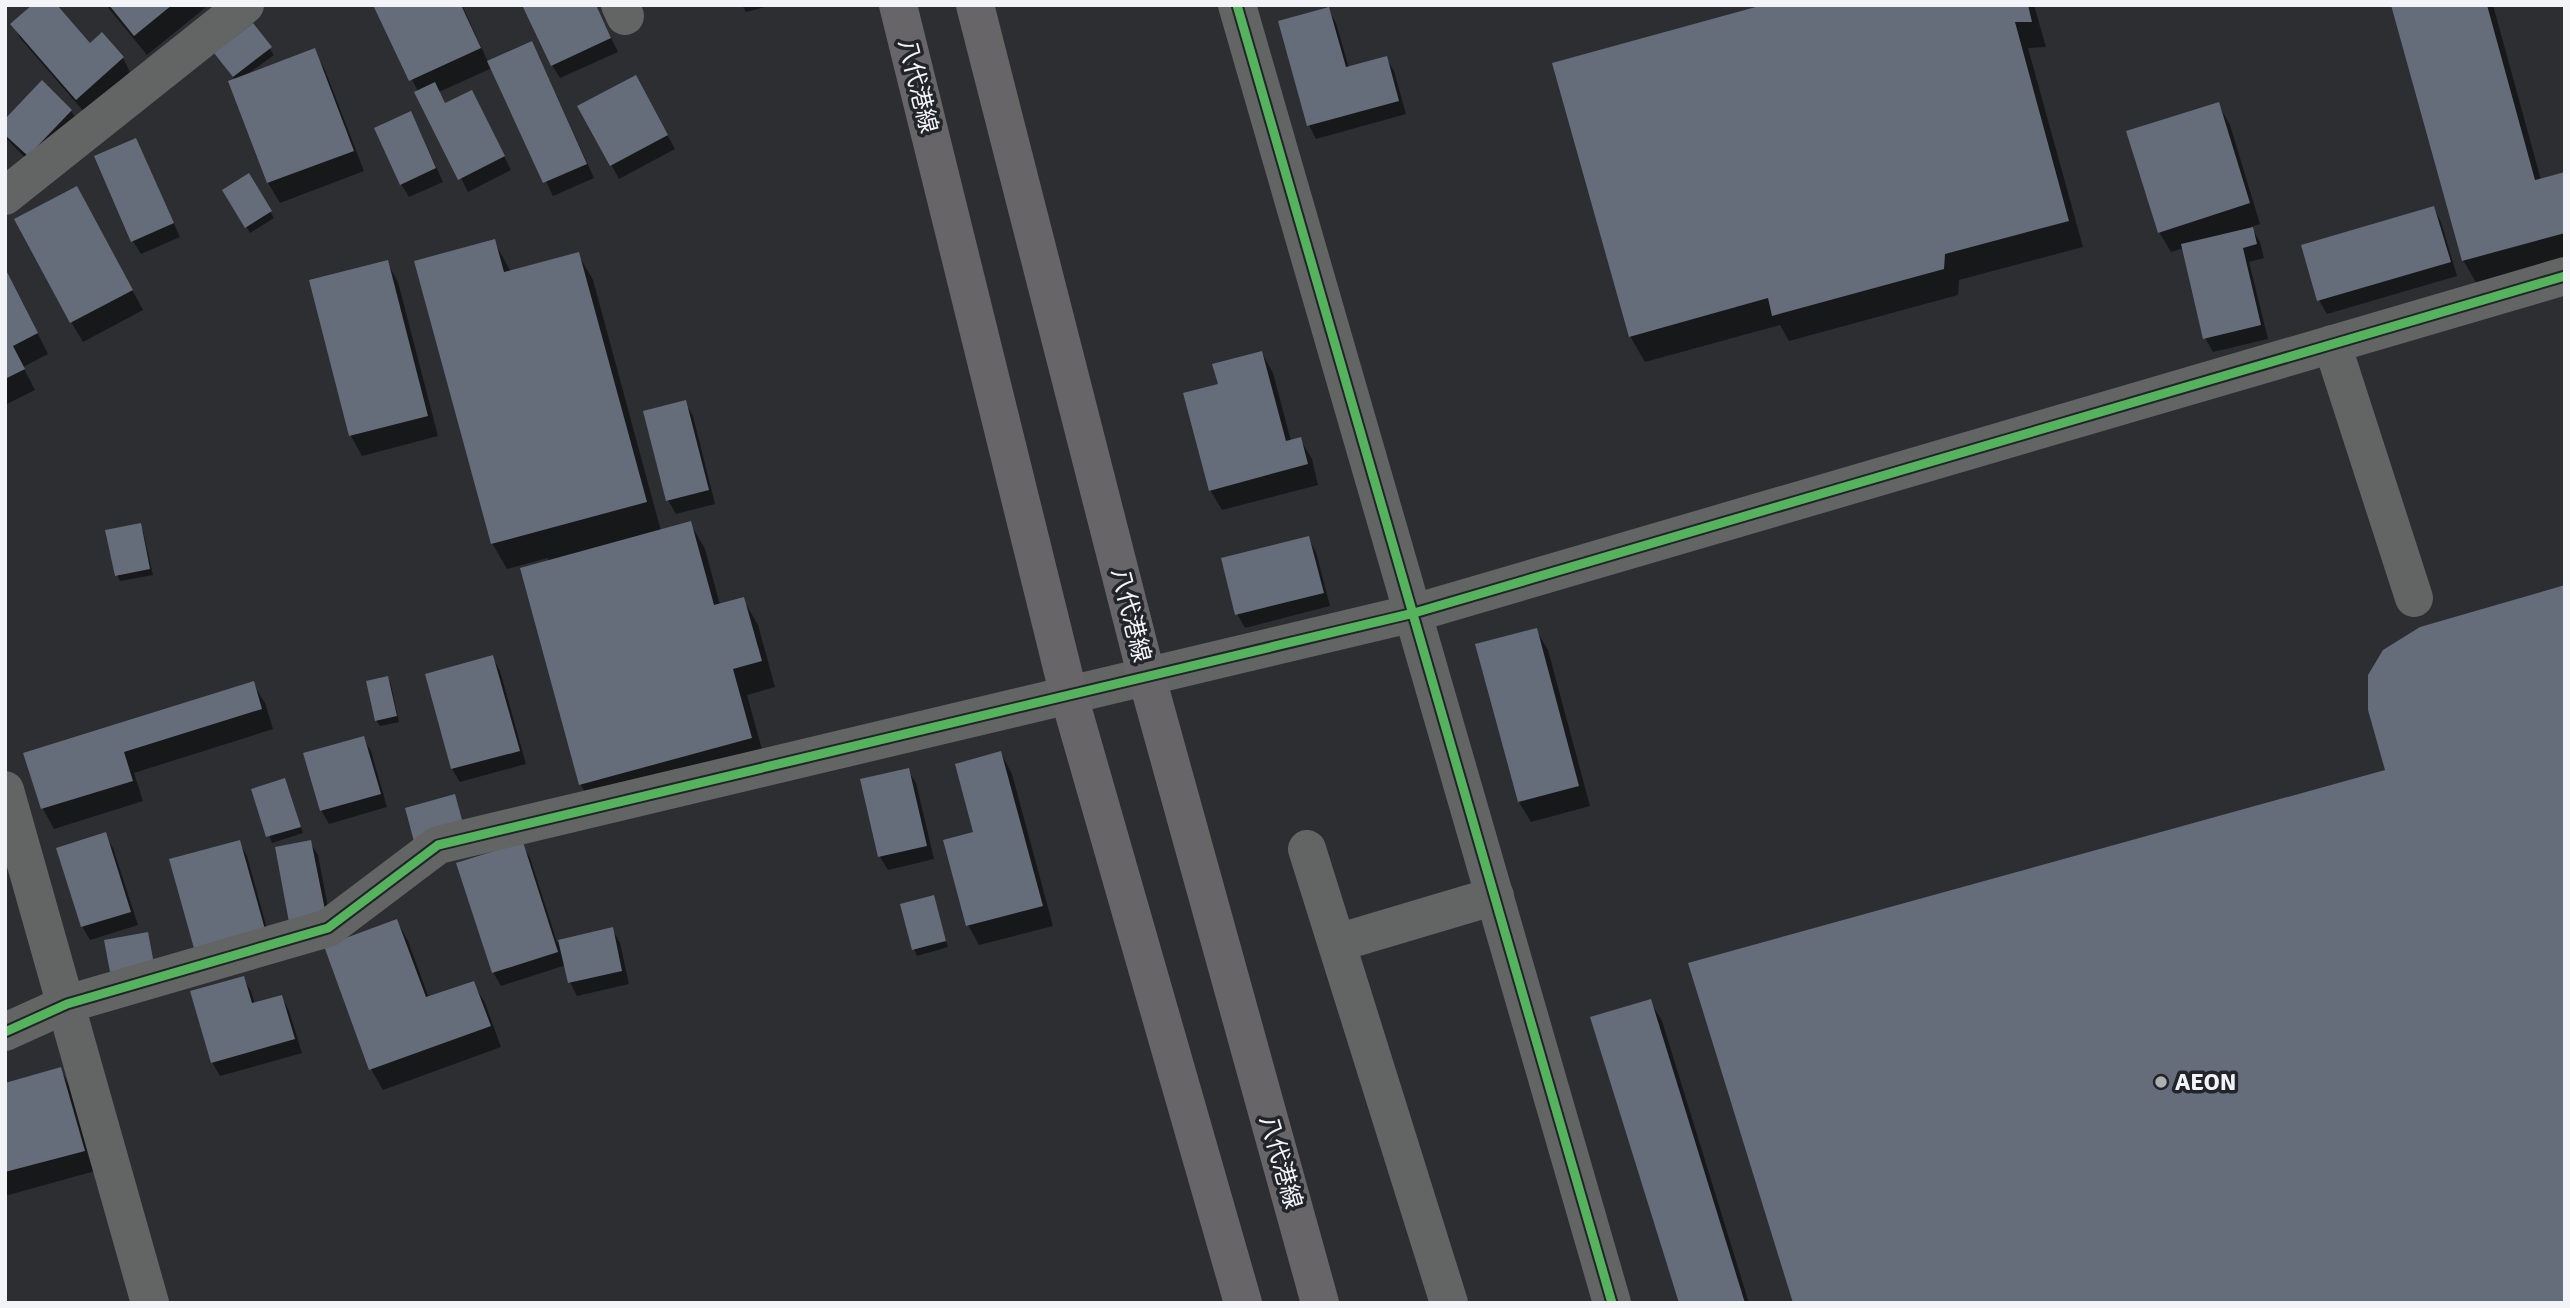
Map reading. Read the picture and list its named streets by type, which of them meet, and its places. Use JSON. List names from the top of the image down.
{
  "streets": {
    "main road": ["八代港線"]
  },
  "places": ["AEON"]
}
